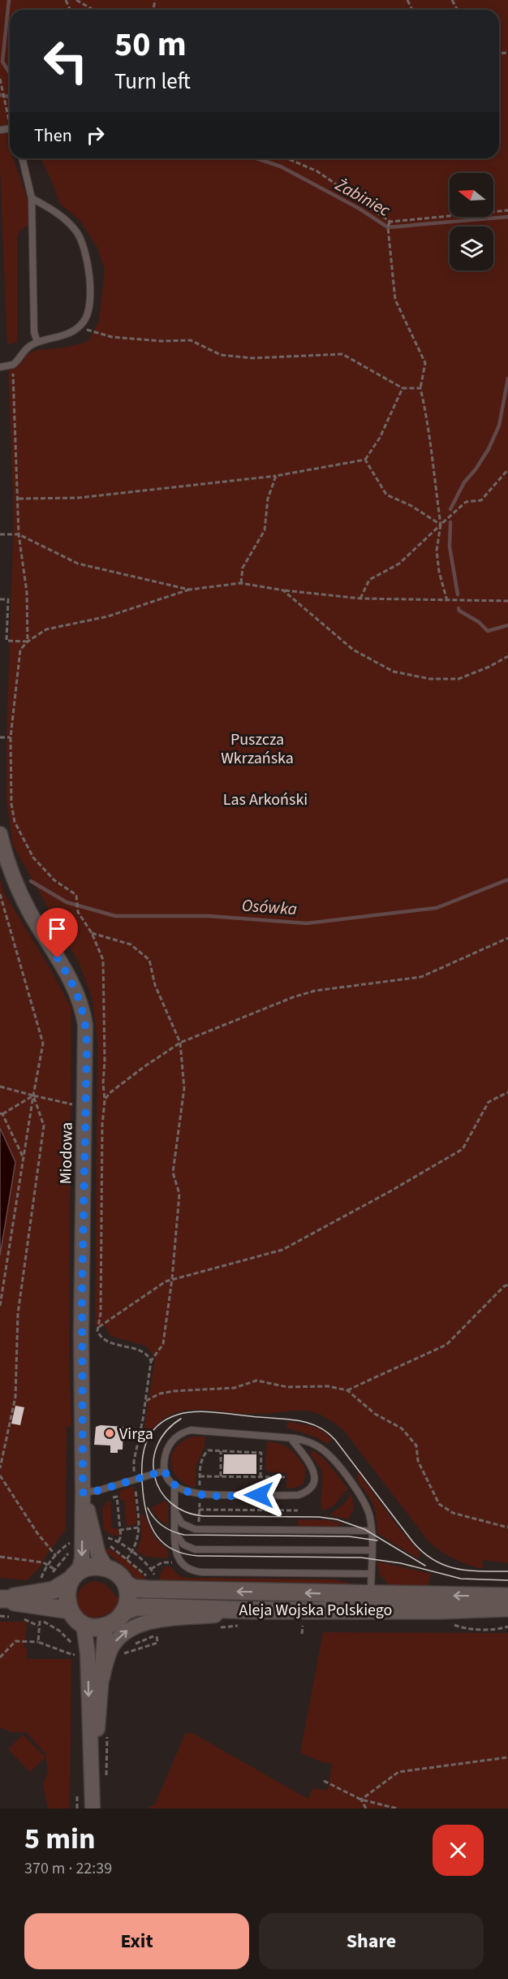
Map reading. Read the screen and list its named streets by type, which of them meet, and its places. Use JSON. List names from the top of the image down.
{
  "streets": {
    "main road": ["Aleja Wojska Polskiego"],
    "street": ["Miodowa"]
  },
  "crossings": [
    ["Miodowa", "Aleja Wojska Polskiego"]
  ],
  "water": ["Żabiniec", "Osówka"],
  "parks": ["Puszcza Wkrzańska", "Las Arkoński"],
  "places": ["Virga"],
  "north": "left",
  "page": {
    "turn": ["50 m", "Turn left"],
    "then": "Then",
    "heading": ["5 min", "370 m · 22:39"],
    "buttons": ["Exit", "Share"]
  }
}
